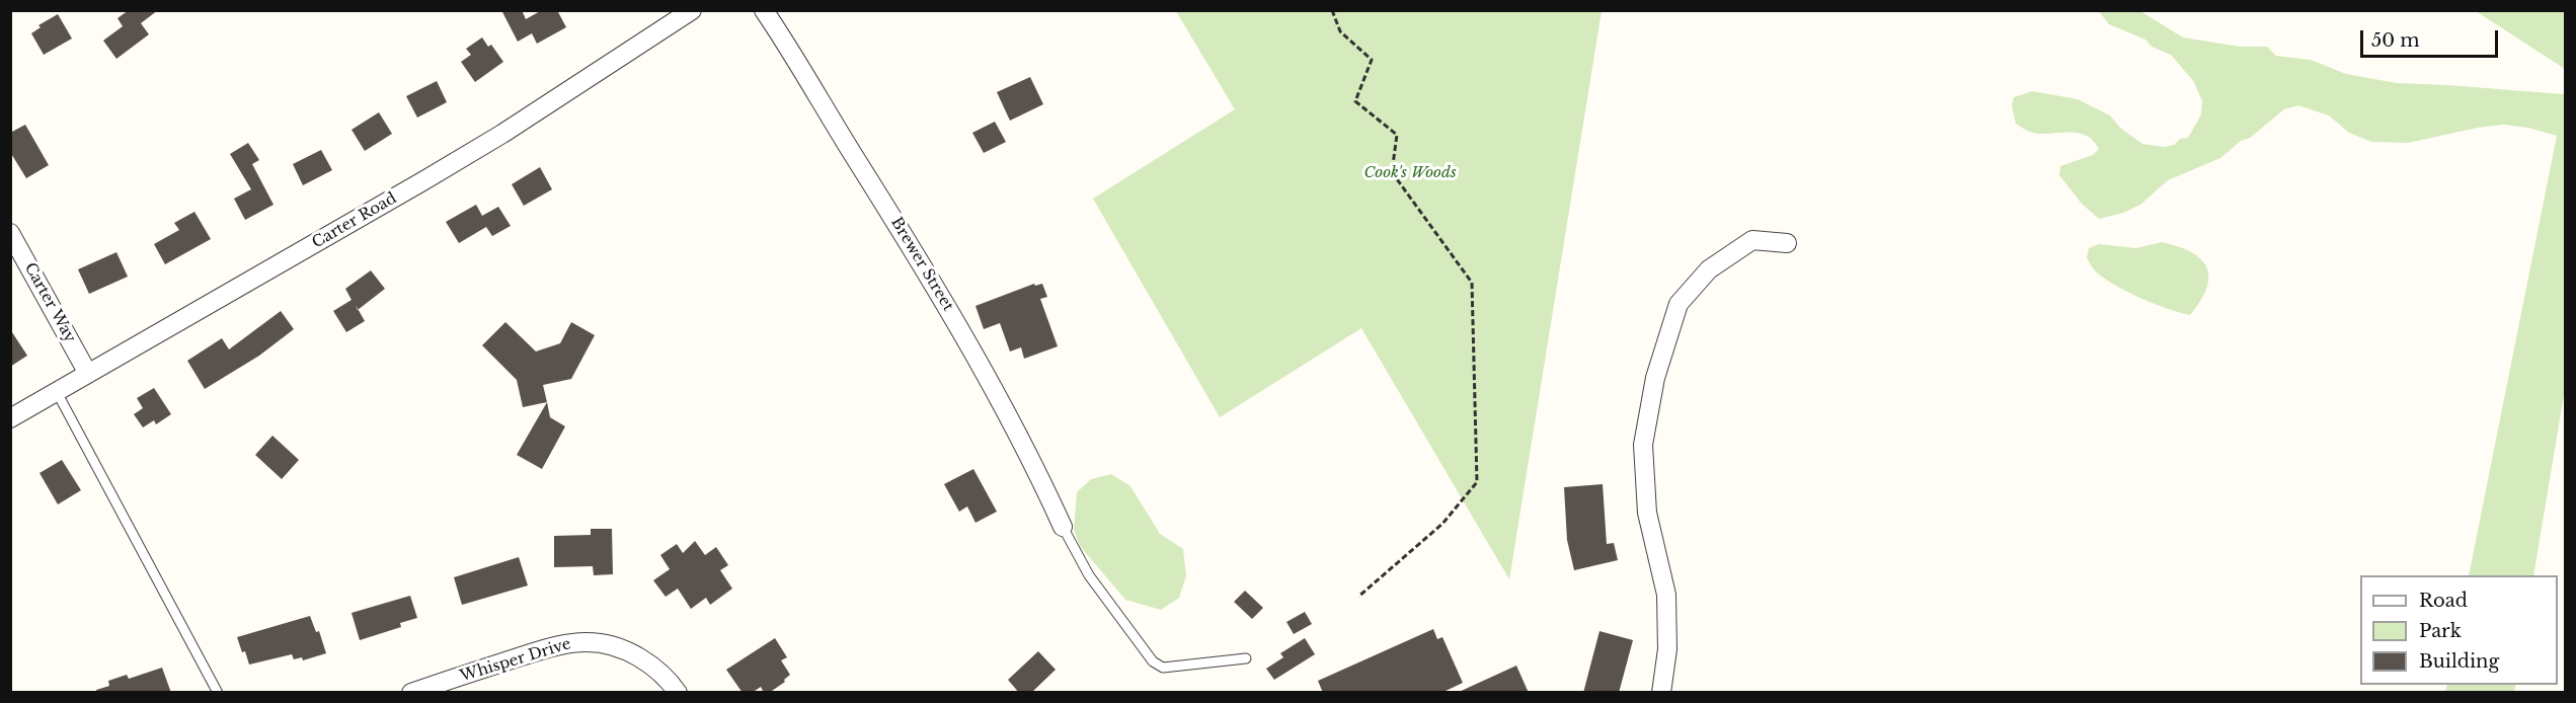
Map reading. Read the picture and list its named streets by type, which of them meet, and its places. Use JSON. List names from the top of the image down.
{
  "streets": {
    "street": [
      "Carter Road",
      "Brewer Street",
      "Carter Way",
      "Whisper Drive"
    ]
  },
  "crossings": [
    ["Carter Road", "Carter Way"]
  ],
  "parks": ["Cook's Woods"],
  "legend": ["Road", "Park", "Building"],
  "scale_bar": "50 m"
}
